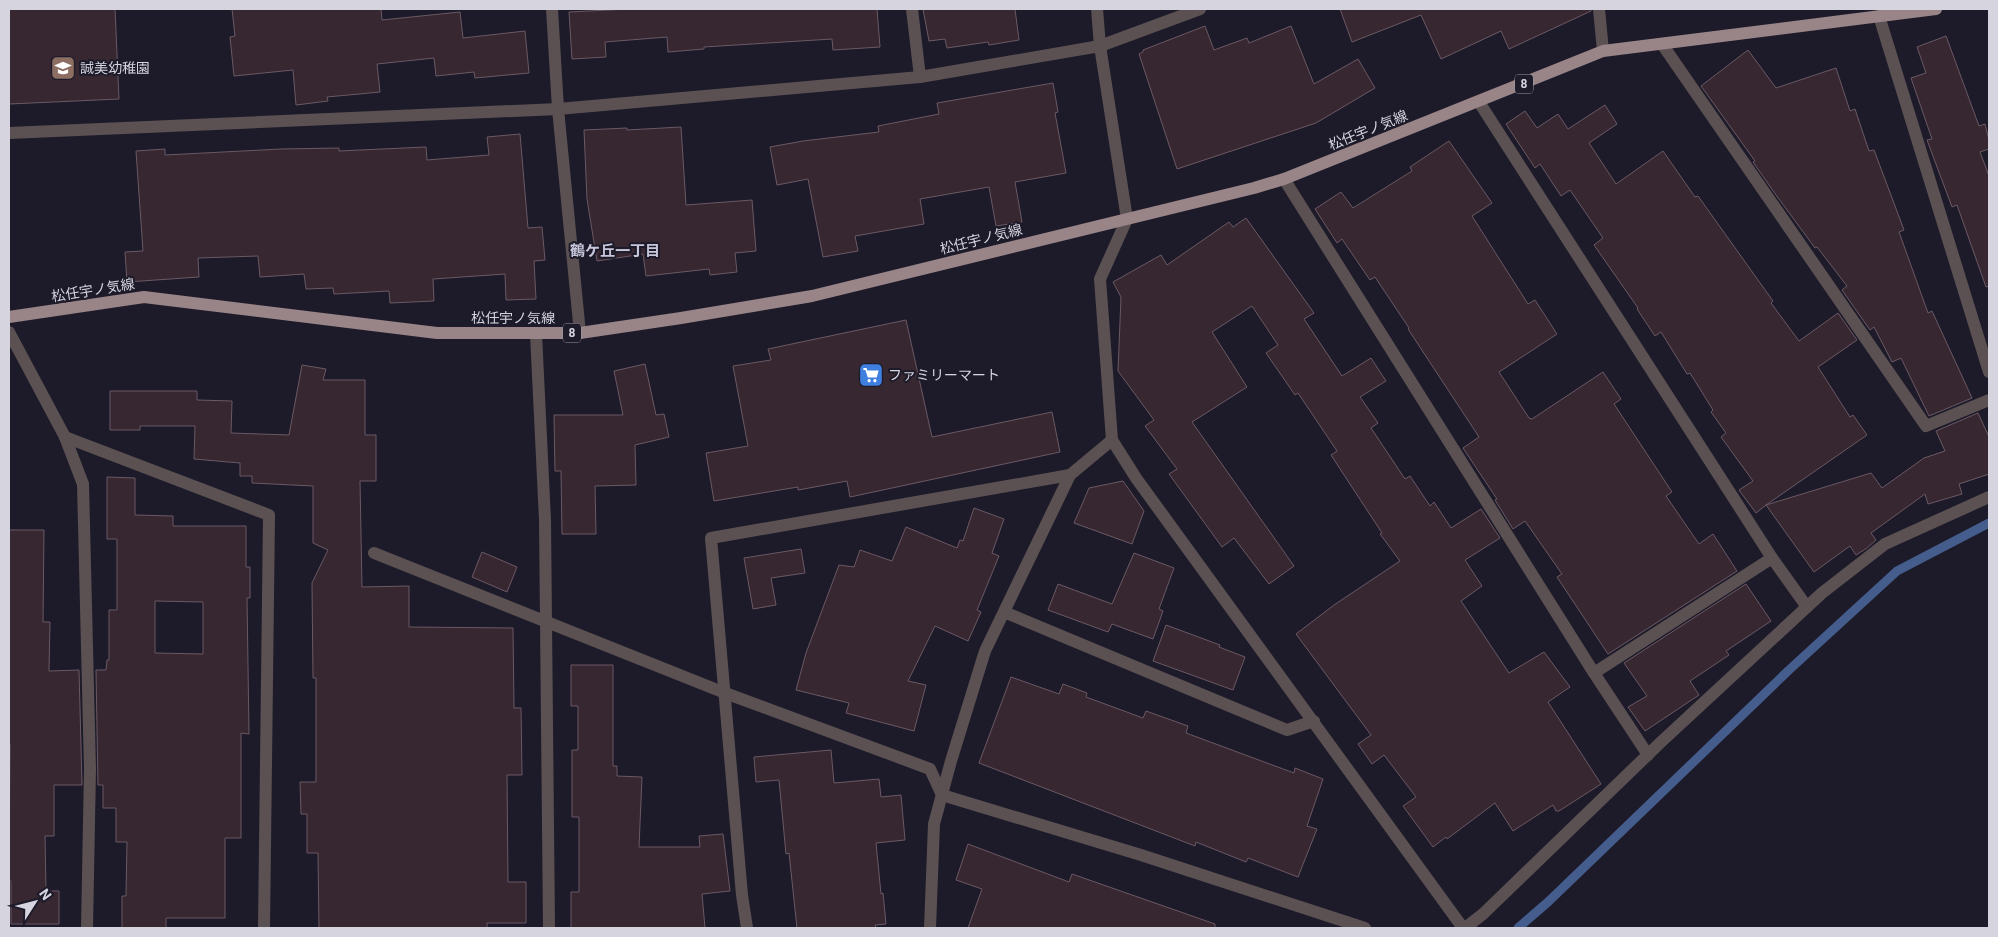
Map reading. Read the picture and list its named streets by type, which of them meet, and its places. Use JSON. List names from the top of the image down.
{
  "streets": {
    "main road": ["8", "松任宇ノ気線"]
  },
  "districts": ["鶴ケ丘一丁目"],
  "places": {
    "school or university": ["誠美幼稚園"],
    "supermarket": ["ファミリーマート"]
  },
  "north": "top right"
}
